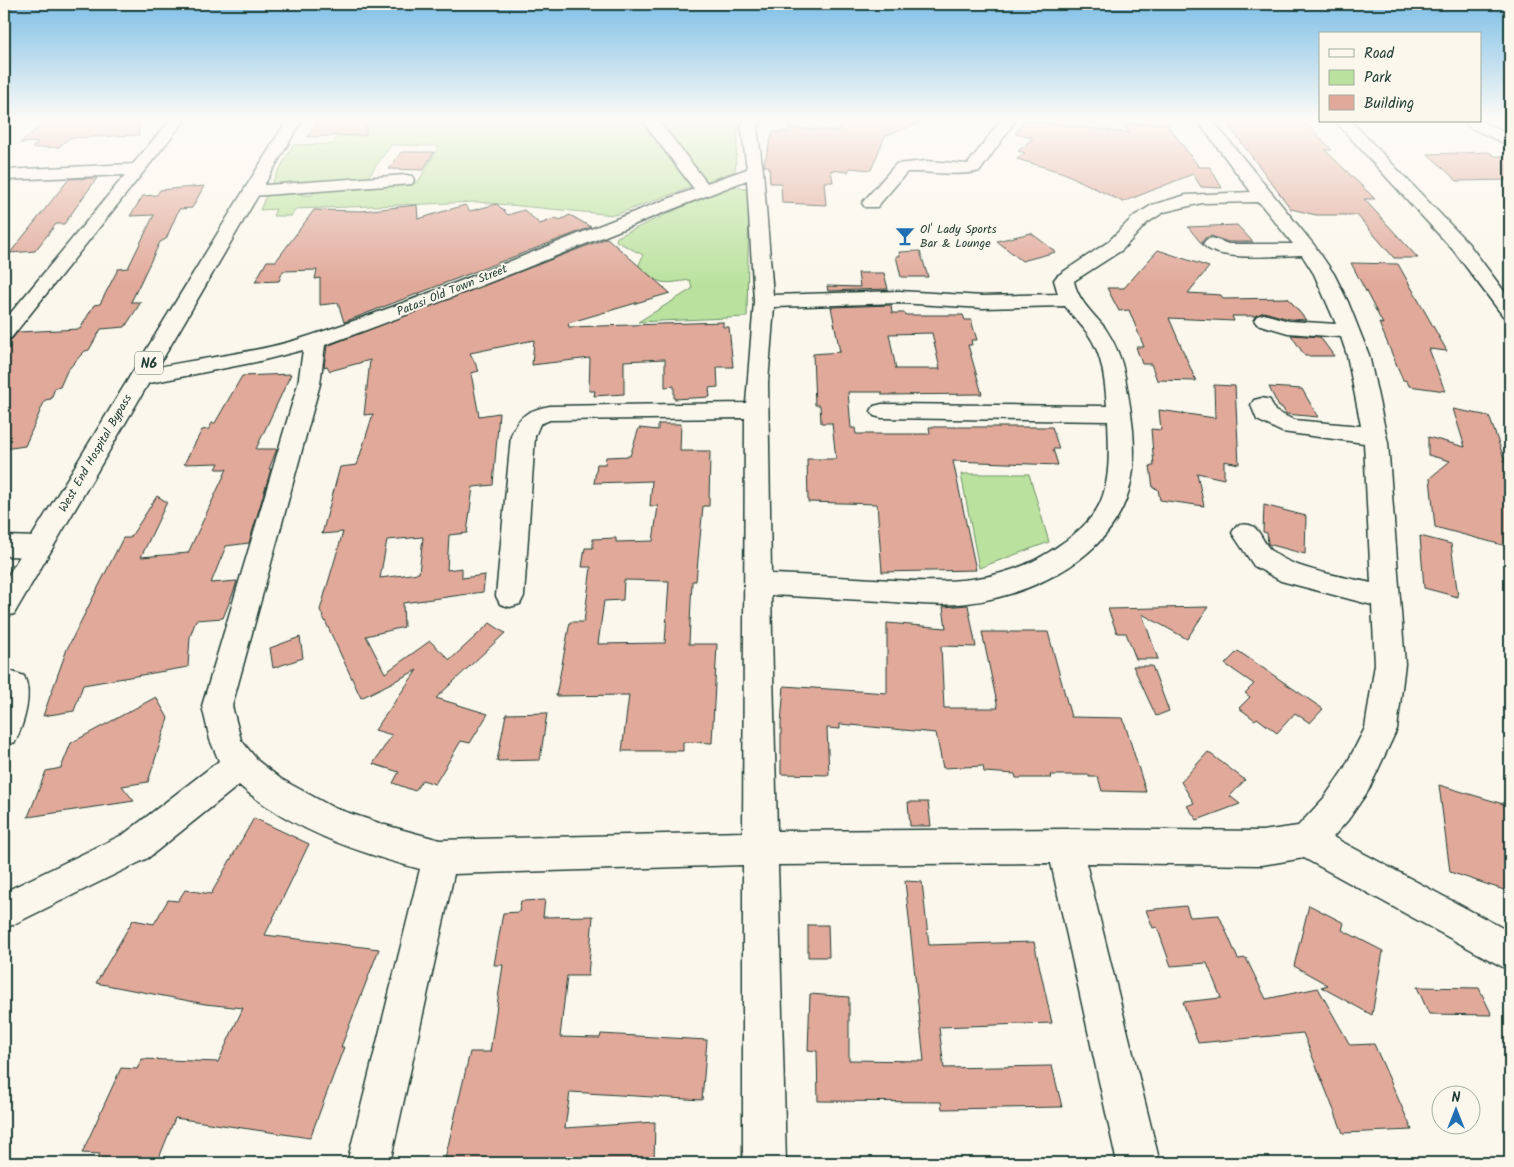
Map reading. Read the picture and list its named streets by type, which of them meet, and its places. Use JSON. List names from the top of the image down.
{
  "streets": {
    "main road": ["Patasi Old Town Street", "N6", "West End Hospital Bypass"]
  },
  "crossings": [
    ["Patasi Old Town Street", "West End Hospital Bypass"]
  ],
  "places": {
    "bar": ["Ol' Lady Sports Bar & Lounge"]
  },
  "legend": ["Road", "Park", "Building"],
  "north": "top"
}
